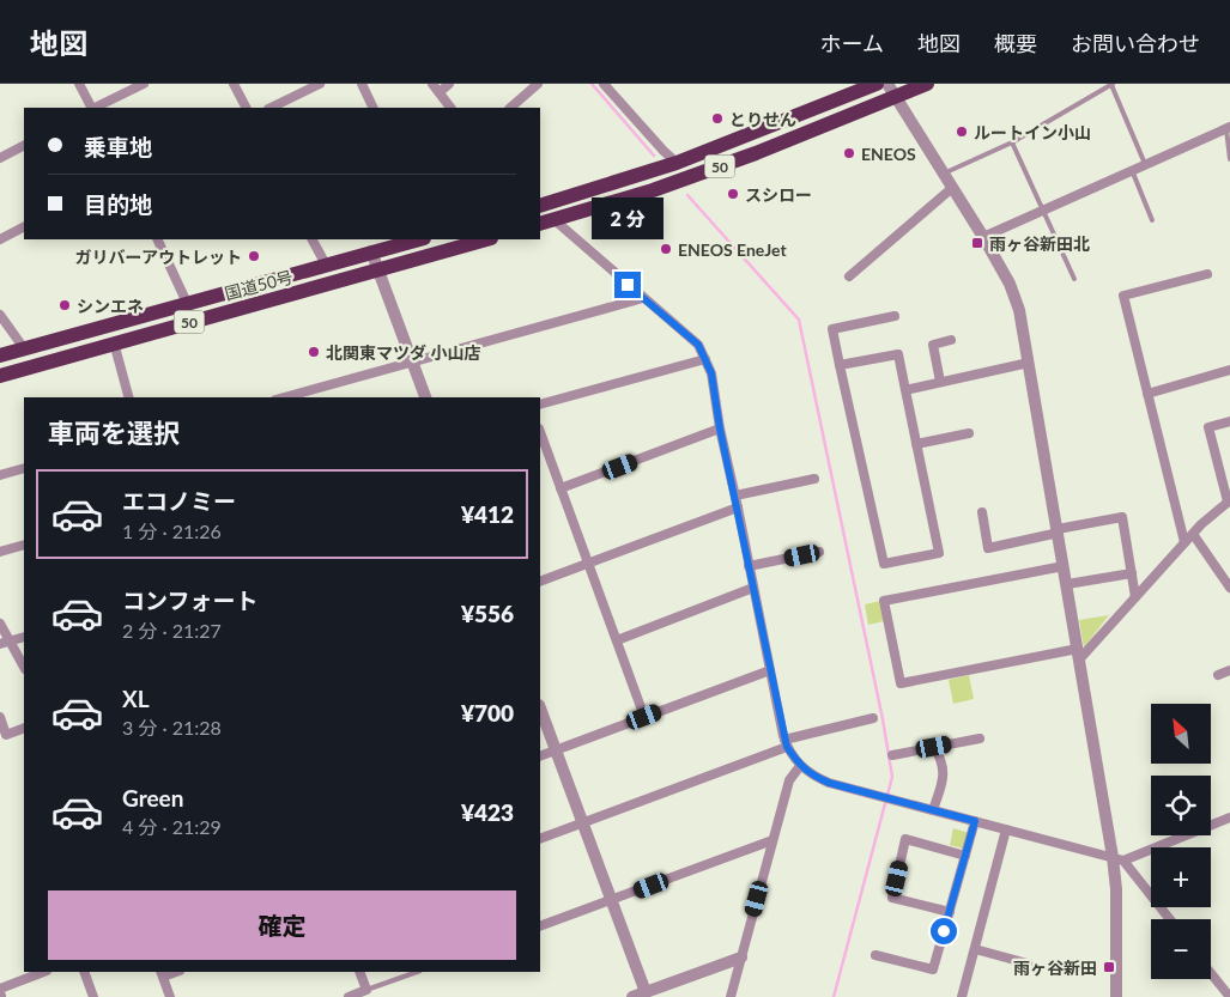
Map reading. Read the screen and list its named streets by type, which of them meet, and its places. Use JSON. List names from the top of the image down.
{
  "streets": {
    "highway": ["50", "国道50号"]
  },
  "places": {
    "other": [
      "とりせん",
      "ルートイン小山",
      "ENEOS",
      "スシロー",
      "ENEOS EneJet",
      "ガリバーアウトレット",
      "シンエネ",
      "北関東マツダ 小山店"
    ],
    "transit": ["雨ヶ谷新田北", "雨ヶ谷新田"]
  },
  "north": "top left",
  "page": {
    "header": "地図",
    "nav": [
      "ホーム",
      "地図",
      "概要",
      "お問い合わせ"
    ],
    "banner": ["乗車地", "目的地"],
    "bubble": "2 分",
    "heading": "車両を選択",
    "list": [
      {
        "name": "エコノミー",
        "note": "1 分 · 21:26",
        "value": "¥412"
      },
      {
        "name": "コンフォート",
        "note": "2 分 · 21:27",
        "value": "¥556"
      },
      {
        "name": "XL",
        "note": "3 分 · 21:28",
        "value": "¥700"
      },
      {
        "name": "Green",
        "note": "4 分 · 21:29",
        "value": "¥423"
      }
    ],
    "map_buttons": ["+", "−"],
    "buttons": "確定"
  }
}
